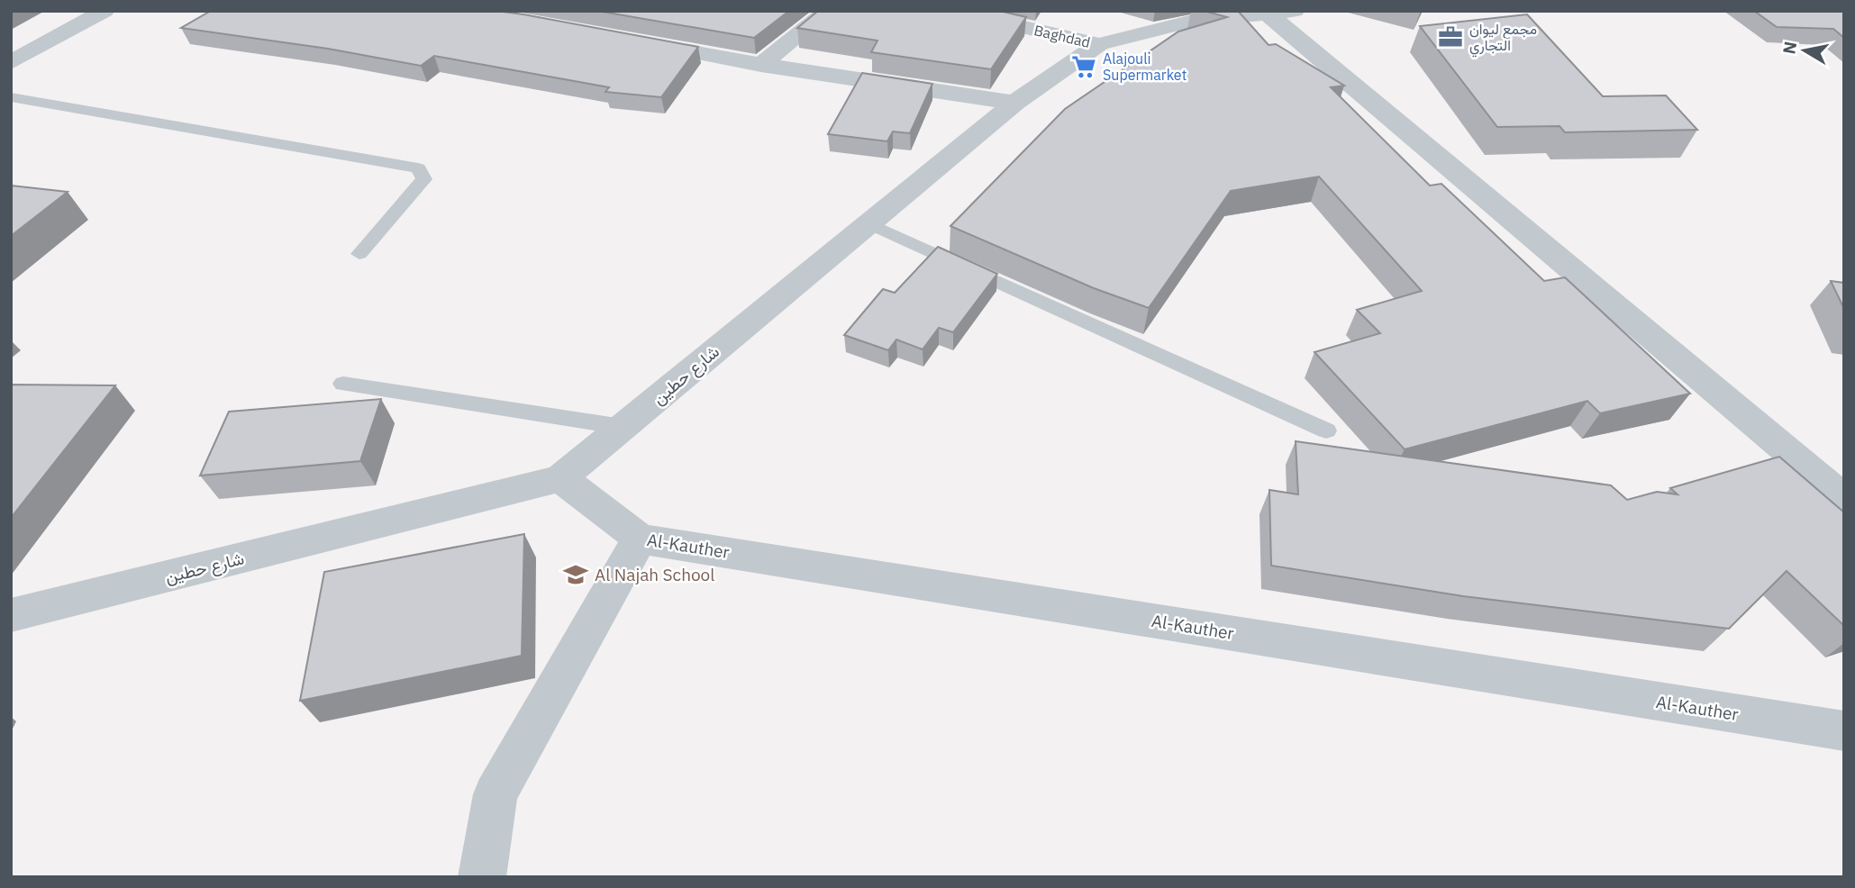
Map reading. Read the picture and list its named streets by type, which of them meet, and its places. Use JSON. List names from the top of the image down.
{
  "streets": {
    "street": ["Baghdad", "شارع حطين", "Al-Kauther"]
  },
  "crossings": [
    ["Baghdad", "شارع حطين"],
    ["شارع حطين", "Al-Kauther"]
  ],
  "places": {
    "office": ["مجمع ليوان التجاري"],
    "supermarket": ["Alajouli Supermarket"],
    "school or university": ["Al Najah School"]
  },
  "north": "left"
}
